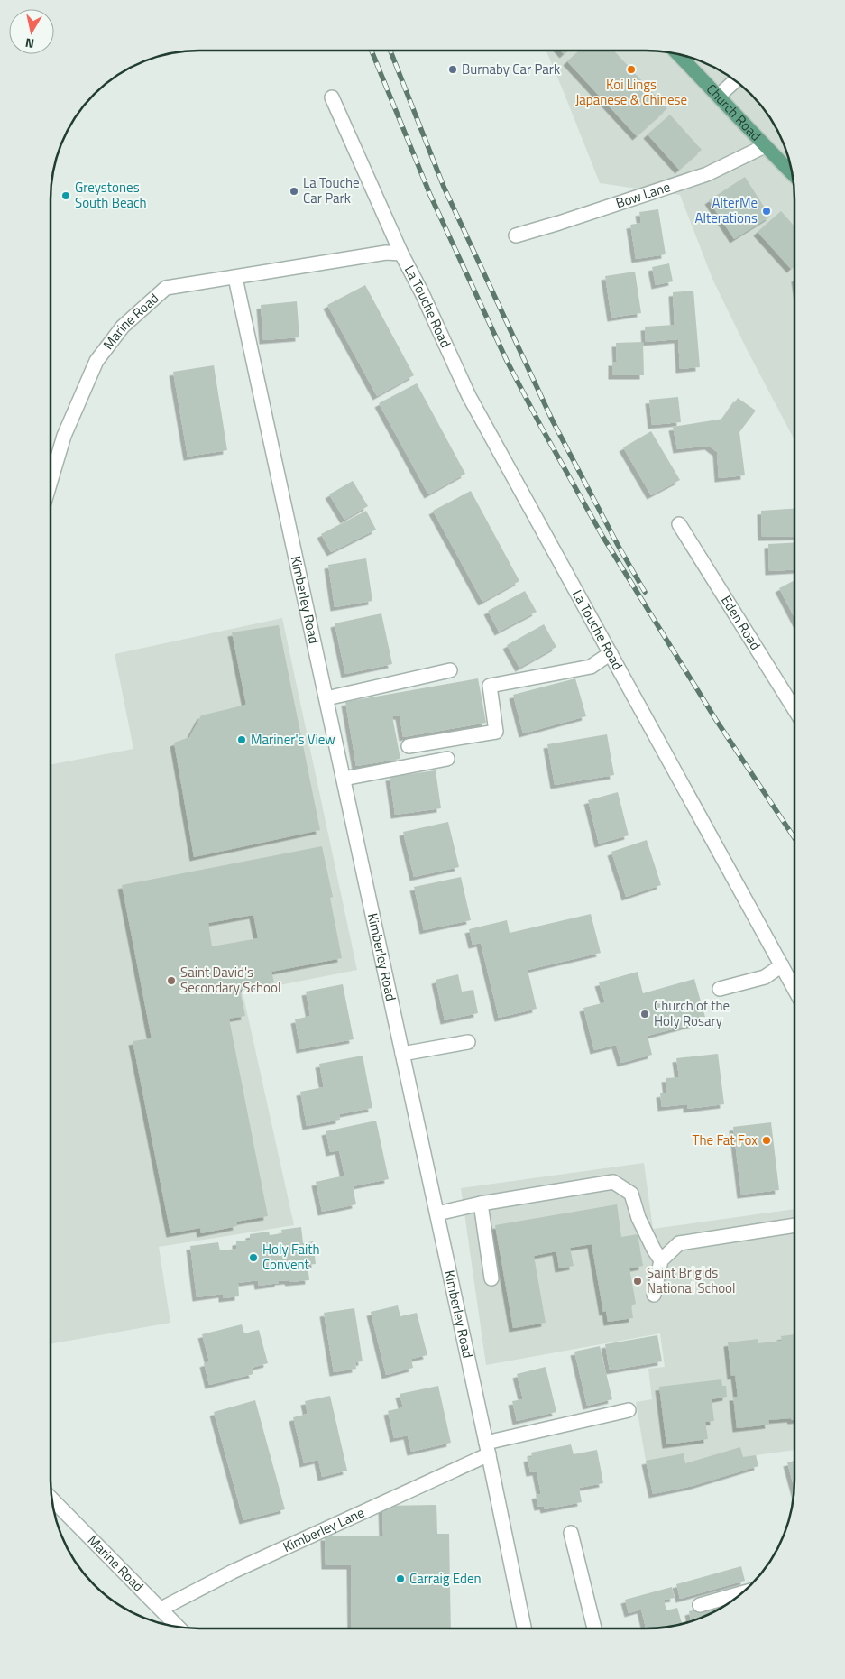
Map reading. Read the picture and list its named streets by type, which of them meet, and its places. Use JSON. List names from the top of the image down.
{
  "streets": {
    "main road": ["Church Road"],
    "street": [
      "Bow Lane",
      "La Touche Road",
      "Marine Road",
      "Kimberley Road",
      "Eden Road",
      "Kimberley Lane"
    ]
  },
  "crossings": [
    ["Church Road", "Bow Lane"],
    ["La Touche Road", "Marine Road"],
    ["Marine Road", "Kimberley Road"],
    ["Marine Road", "Kimberley Lane"],
    ["Kimberley Road", "Kimberley Lane"]
  ],
  "places": [
    "Burnaby Car Park",
    "Koi Lings Japanese & Chinese",
    "La Touche Car Park",
    "Greystones South Beach",
    "AlterMe Alterations",
    "Mariner's View",
    "Saint David's Secondary School",
    "Church of the Holy Rosary",
    "The Fat Fox",
    "Holy Faith Convent",
    "Saint Brigids National School",
    "Carraig Eden"
  ],
  "north": "bottom"
}
